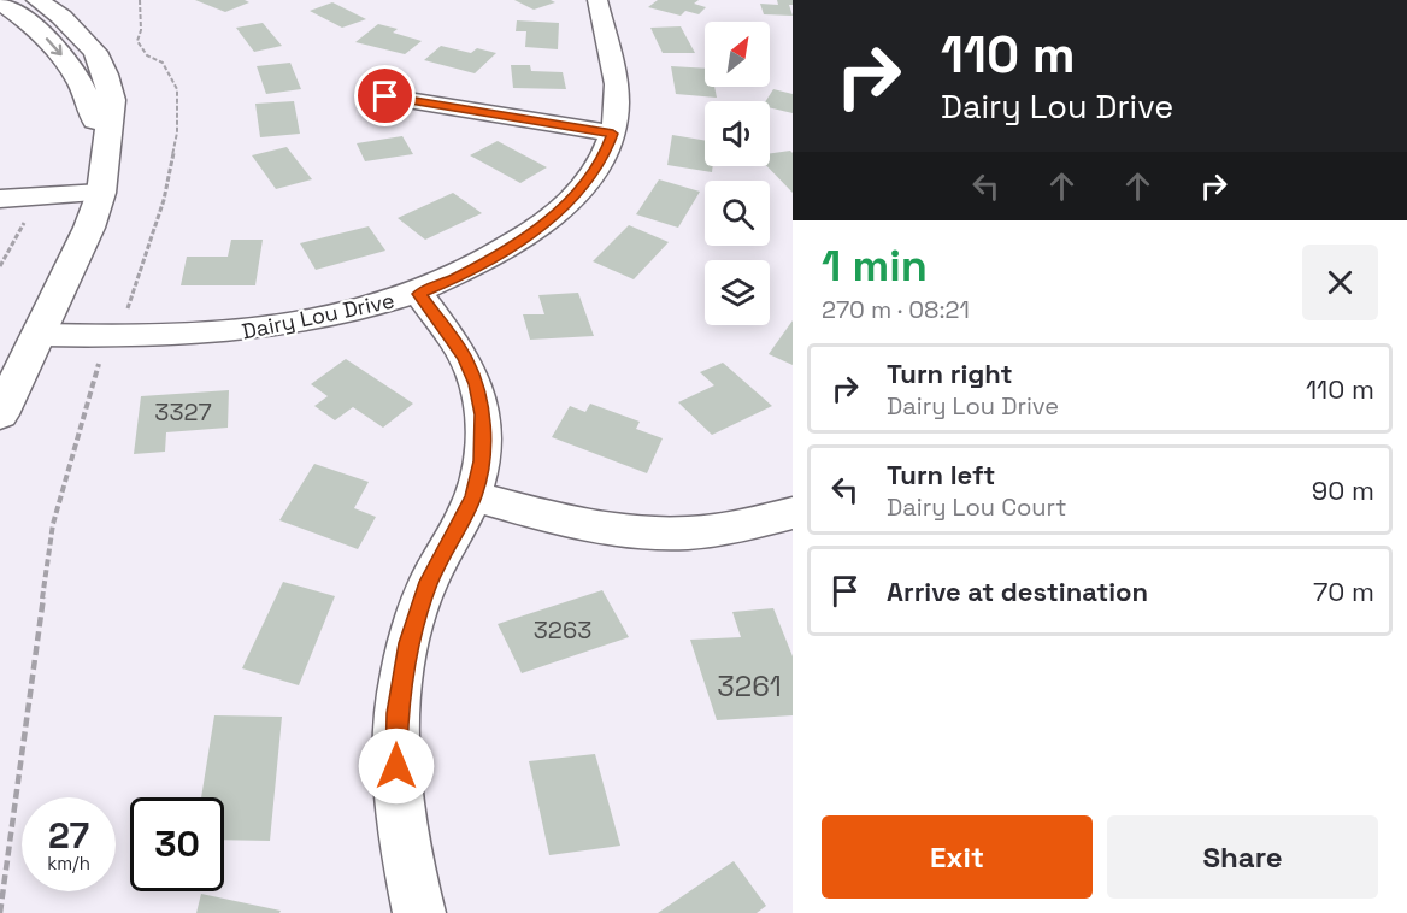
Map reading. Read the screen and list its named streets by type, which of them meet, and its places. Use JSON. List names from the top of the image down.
{
  "streets": {
    "street": ["Dairy Lou Drive"]
  },
  "house_numbers": ["3327", "3263", "3261"],
  "north": "top right",
  "page": {
    "turn": ["110 m", "Dairy Lou Drive"],
    "heading": ["1 min", "270 m · 08:21"],
    "list": [
      {
        "name": "Turn right",
        "note": "Dairy Lou Drive",
        "value": "110 m"
      },
      {
        "name": "Turn left",
        "note": "Dairy Lou Court",
        "value": "90 m"
      },
      {
        "name": "Arrive at destination",
        "value": "70 m"
      }
    ],
    "speed": "27 km/h",
    "limit": "30",
    "buttons": ["Exit", "Share"]
  }
}
